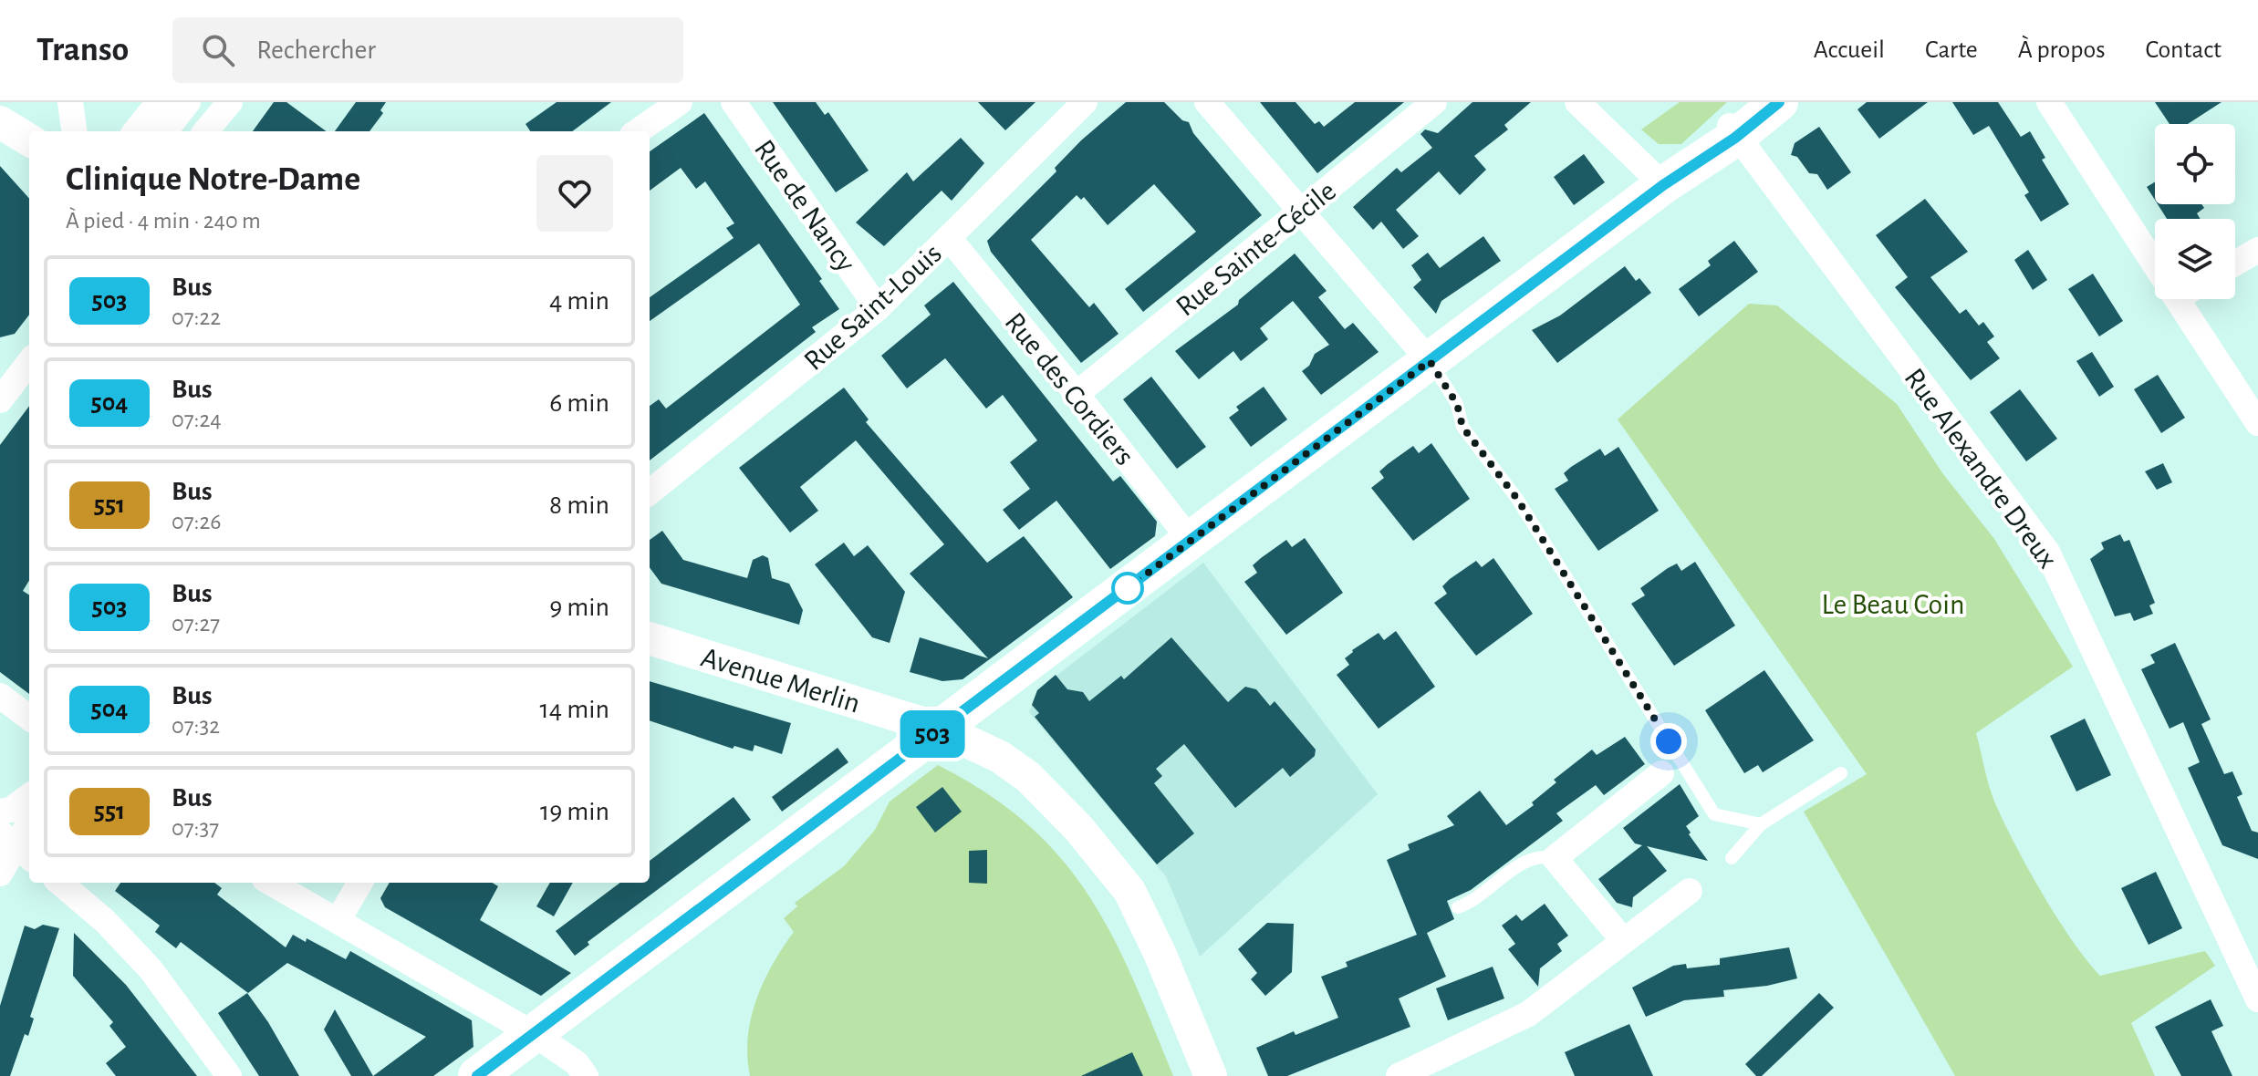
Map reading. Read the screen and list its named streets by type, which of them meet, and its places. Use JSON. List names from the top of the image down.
{
  "streets": {
    "street": [
      "Rue de Nancy",
      "Rue Sainte-Cécile",
      "Rue Saint-Louis",
      "Rue des Cordiers",
      "Rue Alexandre Dreux",
      "Avenue Merlin"
    ]
  },
  "crossings": [
    ["Rue de Nancy", "Rue Saint-Louis"],
    ["Rue Sainte-Cécile", "Rue des Cordiers"],
    ["Rue Saint-Louis", "Rue des Cordiers"]
  ],
  "parks": ["Le Beau Coin"],
  "lines": ["bus line 503"],
  "page": {
    "header": "Transo",
    "search": "Rechercher",
    "nav": [
      "Accueil",
      "Carte",
      "À propos",
      "Contact"
    ],
    "on_map": "503",
    "heading": ["Clinique Notre-Dame", "À pied · 4 min · 240 m"],
    "list": [
      {
        "mark": "503",
        "name": "Bus",
        "note": "07:22",
        "value": "4 min"
      },
      {
        "mark": "504",
        "name": "Bus",
        "note": "07:24",
        "value": "6 min"
      },
      {
        "mark": "551",
        "name": "Bus",
        "note": "07:26",
        "value": "8 min"
      },
      {
        "mark": "503",
        "name": "Bus",
        "note": "07:27",
        "value": "9 min"
      },
      {
        "mark": "504",
        "name": "Bus",
        "note": "07:32",
        "value": "14 min"
      },
      {
        "mark": "551",
        "name": "Bus",
        "note": "07:37",
        "value": "19 min"
      }
    ]
  }
}
